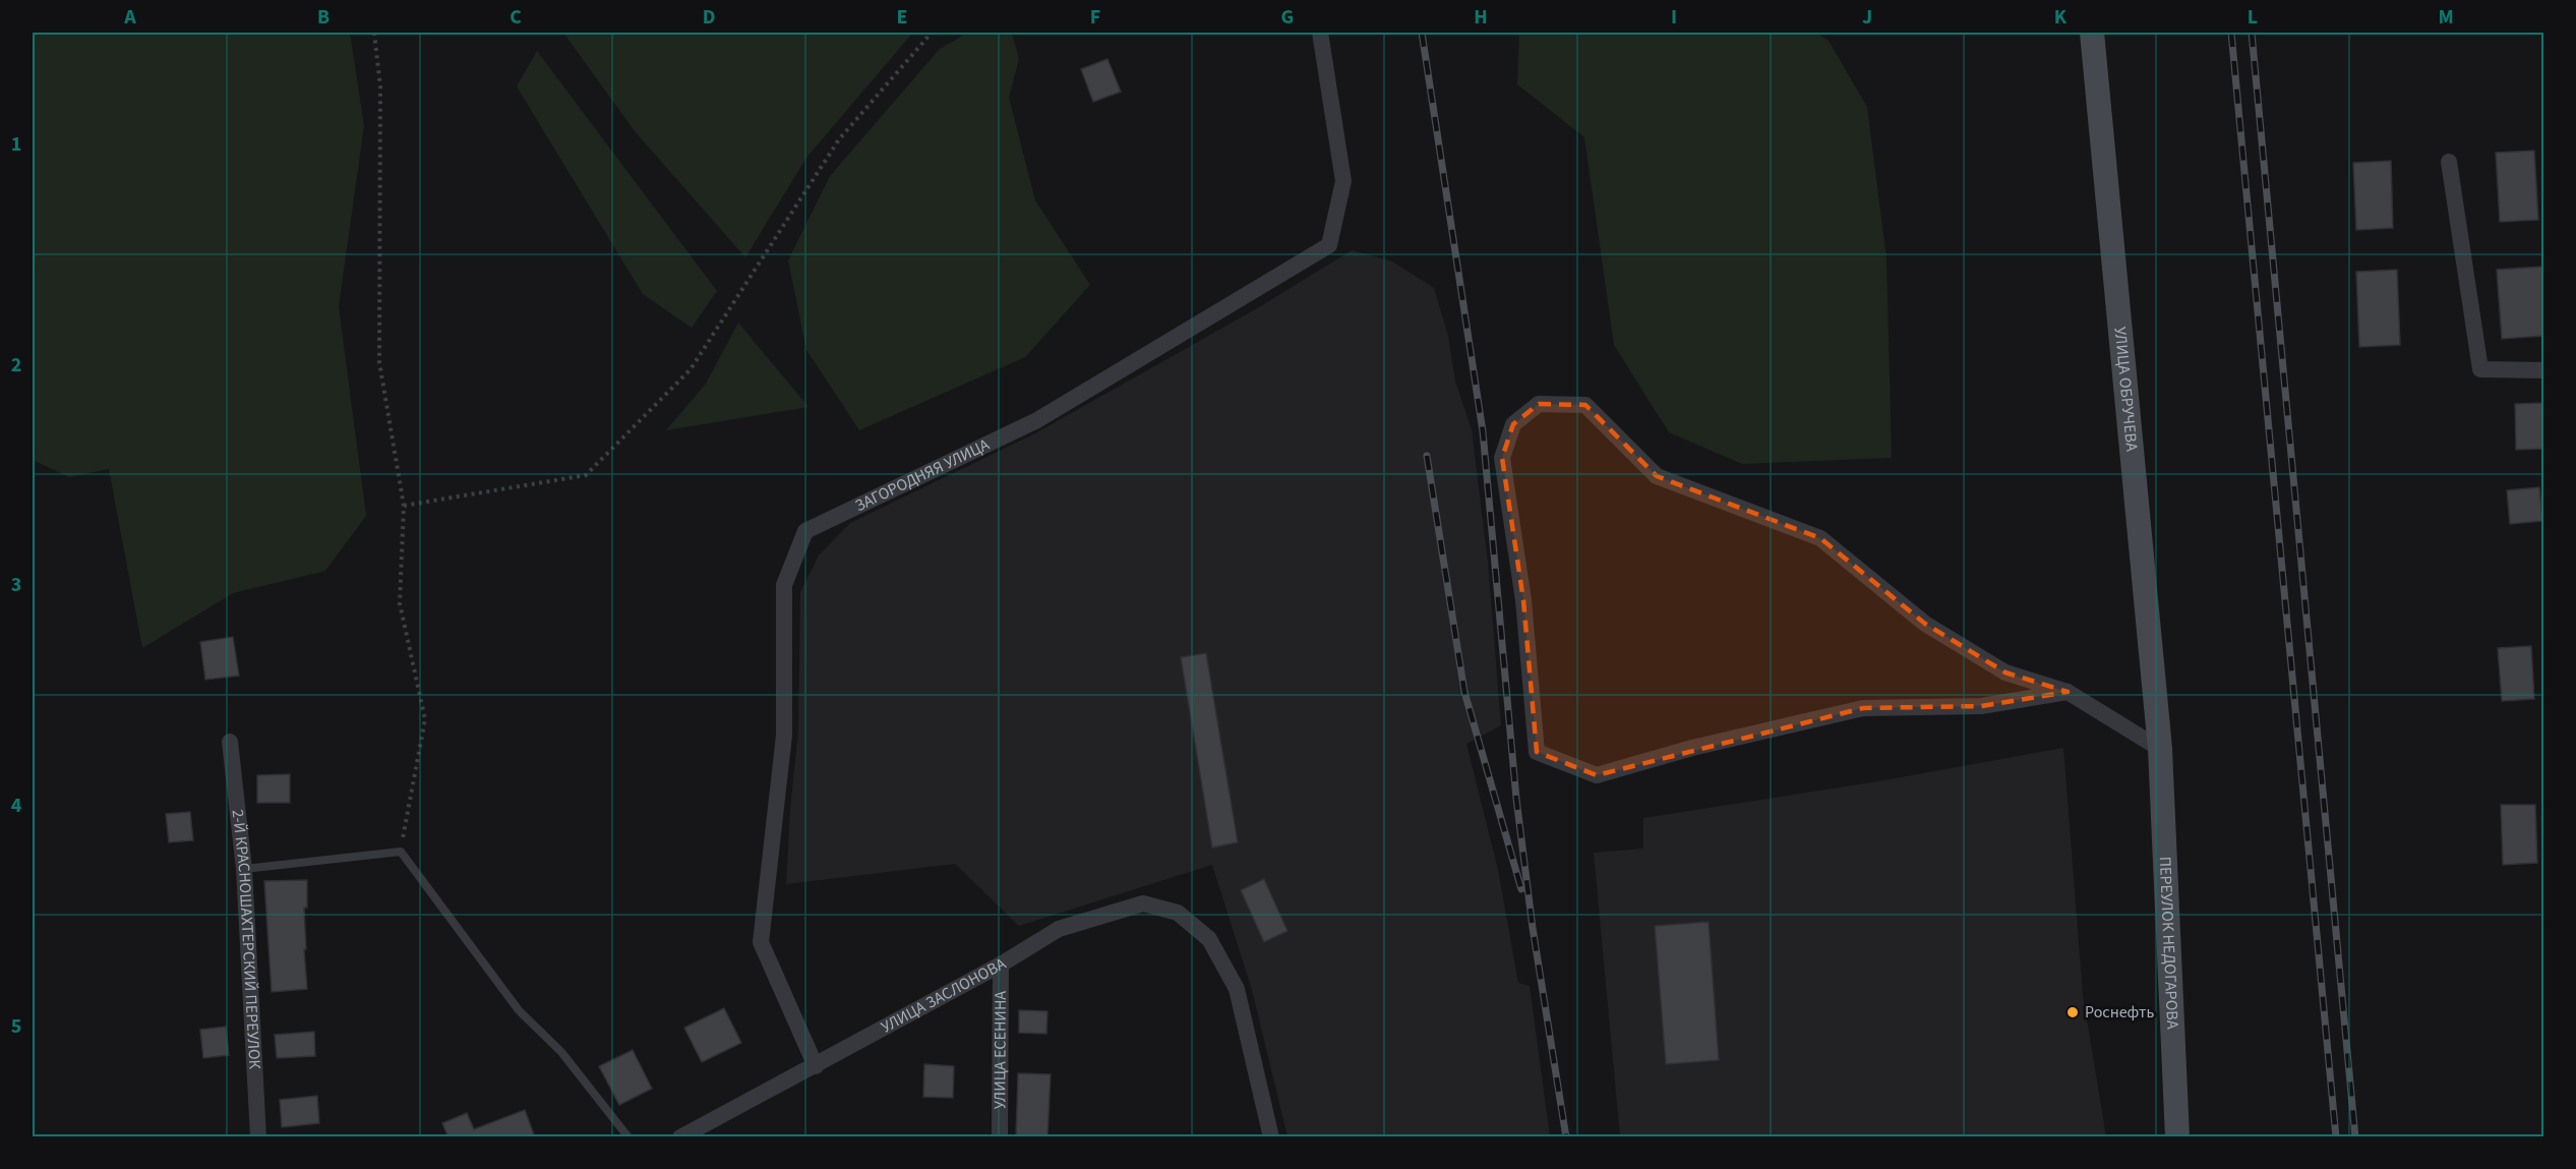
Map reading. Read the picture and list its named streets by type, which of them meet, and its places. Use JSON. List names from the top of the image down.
{
  "streets": {
    "street": [
      "УЛИЦА ОБРУЧЕВА",
      "ЗАГОРОДНЯЯ УЛИЦА",
      "2-Й КРАСНОШАХТЕРСКИЙ ПЕРЕУЛОК",
      "ПЕРЕУЛОК НЕДОГАРОВА",
      "УЛИЦА ЗАСЛОНОВА",
      "УЛИЦА ЕСЕНИНА"
    ]
  },
  "crossings": [
    ["УЛИЦА ОБРУЧЕВА", "ПЕРЕУЛОК НЕДОГАРОВА"],
    ["ЗАГОРОДНЯЯ УЛИЦА", "УЛИЦА ЗАСЛОНОВА"],
    ["УЛИЦА ЗАСЛОНОВА", "УЛИЦА ЕСЕНИНА"]
  ],
  "places": ["Роснефть"],
  "grid": {
    "columns": [
      "A",
      "B",
      "C",
      "D",
      "E",
      "F",
      "G",
      "H",
      "I",
      "J",
      "K",
      "L",
      "M"
    ],
    "rows": [
      "1",
      "2",
      "3",
      "4",
      "5"
    ]
  }
}
